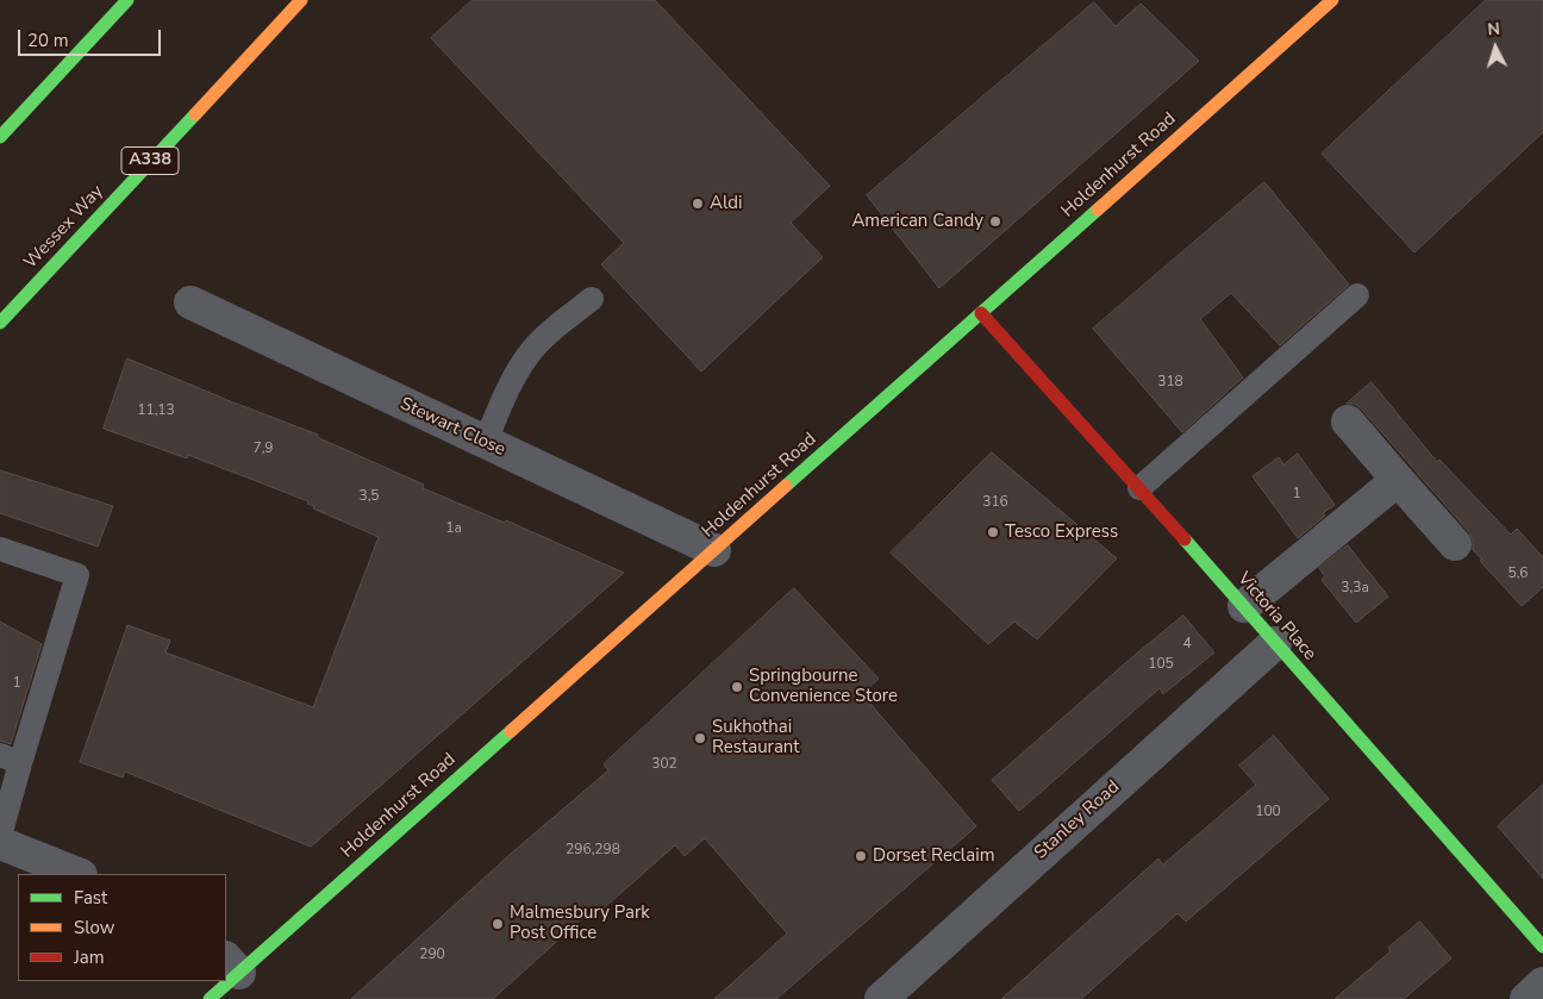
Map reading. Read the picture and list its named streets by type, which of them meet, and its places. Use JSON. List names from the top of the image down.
{
  "streets": {
    "main road": [
      "A338",
      "Holdenhurst Road",
      "Wessex Way",
      "Victoria Place"
    ],
    "street": ["Stewart Close", "Stanley Road"]
  },
  "crossings": [
    ["Holdenhurst Road", "Stewart Close"],
    ["Holdenhurst Road", "Victoria Place"],
    ["Victoria Place", "Stanley Road"]
  ],
  "places": [
    "Aldi",
    "American Candy",
    "Tesco Express",
    "Springbourne Convenience Store",
    "Sukhothai Restaurant",
    "Dorset Reclaim",
    "Malmesbury Park Post Office"
  ],
  "house_numbers": [
    "318",
    "11,13",
    "7,9",
    "1",
    "3,5",
    "316",
    "1a",
    "5,6",
    "3,3a",
    "4",
    "105",
    "1",
    "302",
    "100",
    "296,298",
    "290"
  ],
  "legend": ["Fast", "Slow", "Jam"],
  "scale_bar": "20 m",
  "north": "top"
}
